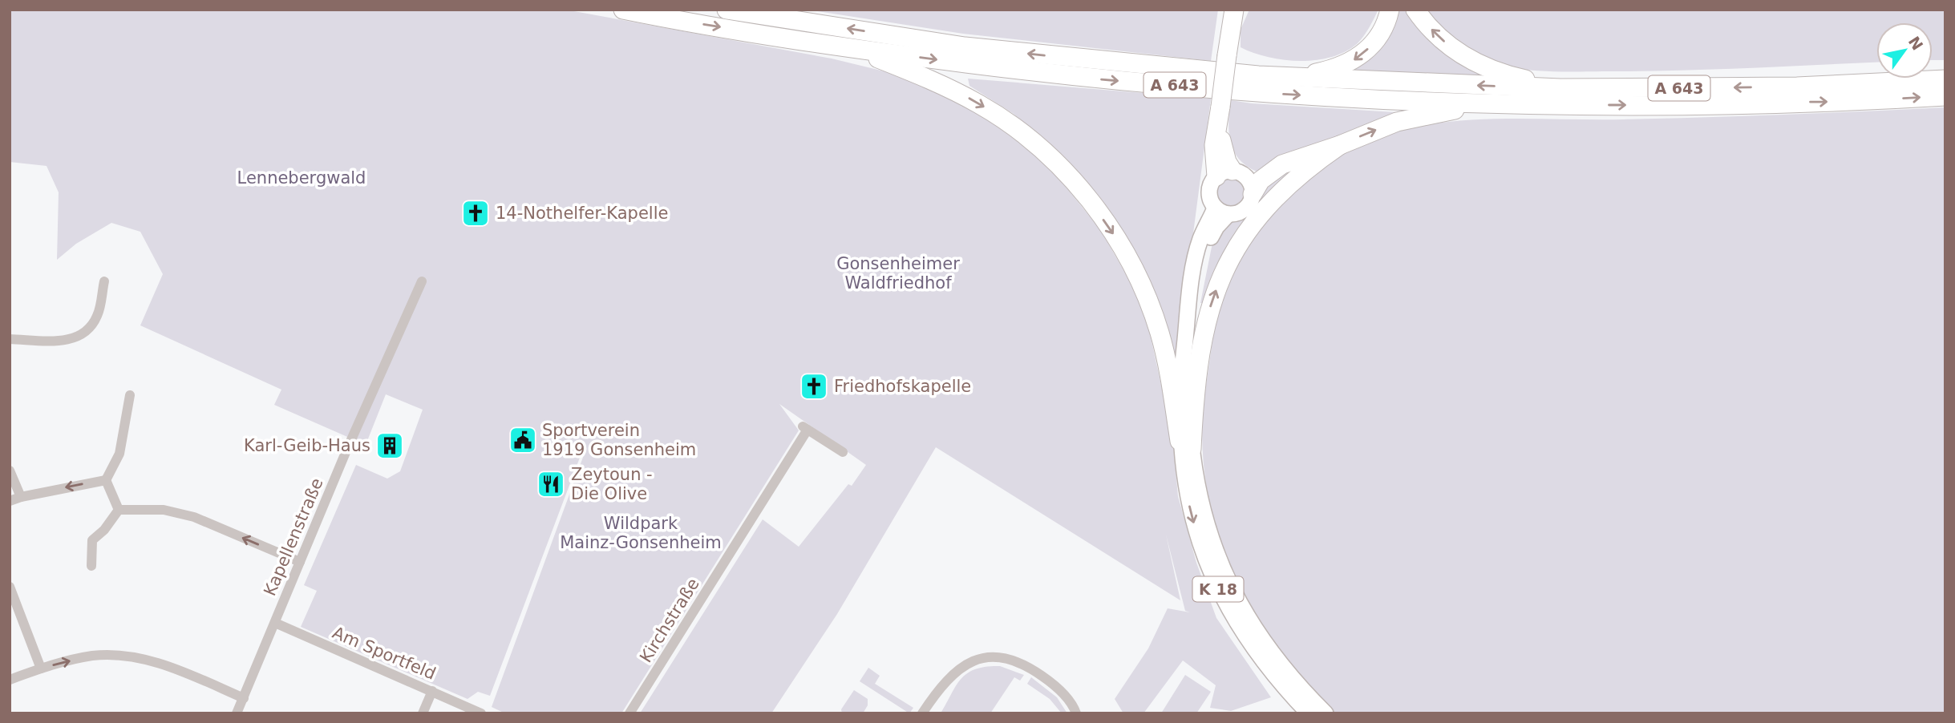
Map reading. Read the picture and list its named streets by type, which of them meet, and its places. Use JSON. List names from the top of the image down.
{
  "streets": {
    "highway": ["A 643"],
    "main road": ["K 18"],
    "street": ["Kapellenstraße", "Kirchstraße", "Am Sportfeld"]
  },
  "crossings": [
    ["Kapellenstraße", "Am Sportfeld"]
  ],
  "parks": ["Lennebergwald", "Gonsenheimer Waldfriedhof", "Wildpark Mainz-Gonsenheim"],
  "places": {
    "church": ["14-Nothelfer-Kapelle", "Friedhofskapelle"],
    "public building": ["Sportverein 1919 Gonsenheim"],
    "building": ["Karl-Geib-Haus"],
    "restaurant": ["Zeytoun - Die Olive"]
  },
  "north": "top right"
}
